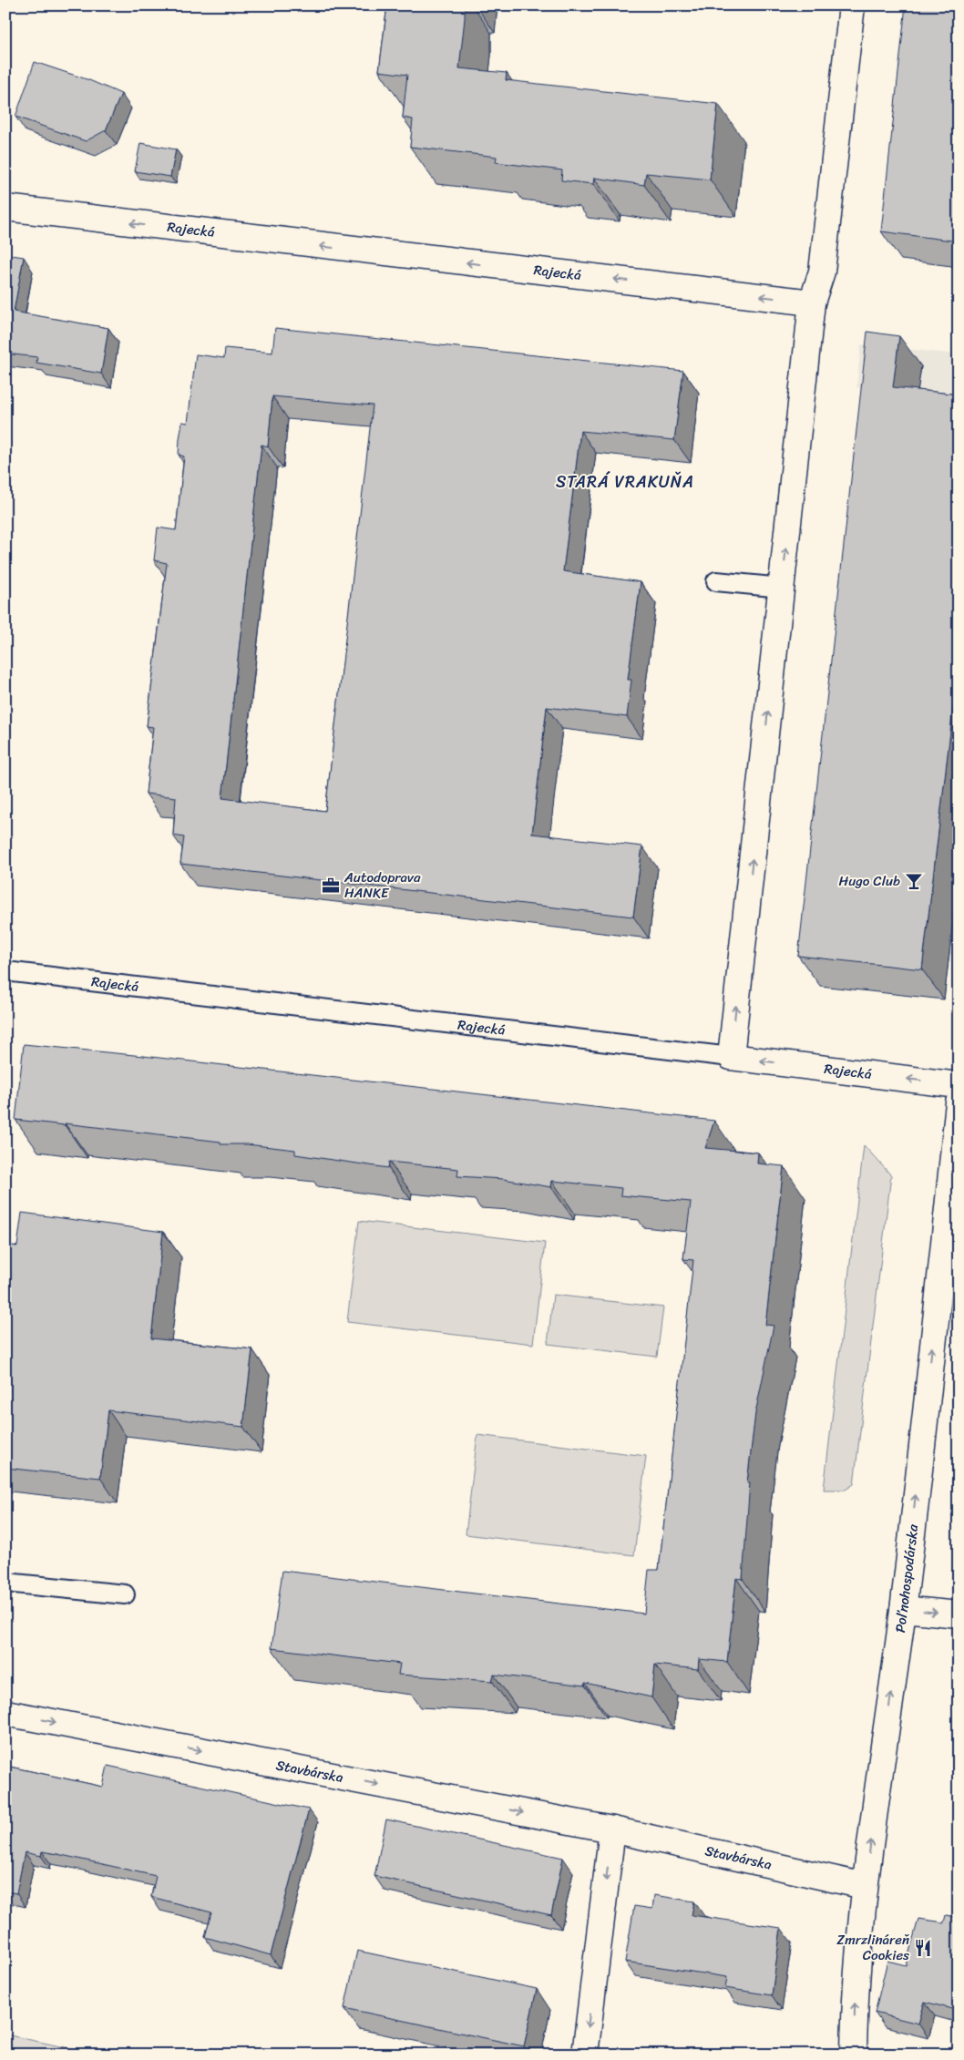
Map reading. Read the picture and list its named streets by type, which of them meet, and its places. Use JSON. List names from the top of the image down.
{
  "streets": {
    "street": ["Rajecká", "Poľnohospodárska", "Stavbárska"]
  },
  "crossings": [
    ["Poľnohospodárska", "Stavbárska"]
  ],
  "one_way": ["Rajecká", "Poľnohospodárska", "Stavbárska"],
  "districts": ["STARÁ VRAKUŇA"],
  "places": {
    "bar": ["Hugo Club"],
    "office": ["Autodoprava HANKE"],
    "restaurant": ["Zmrzlináreň Cookies"]
  }
}
